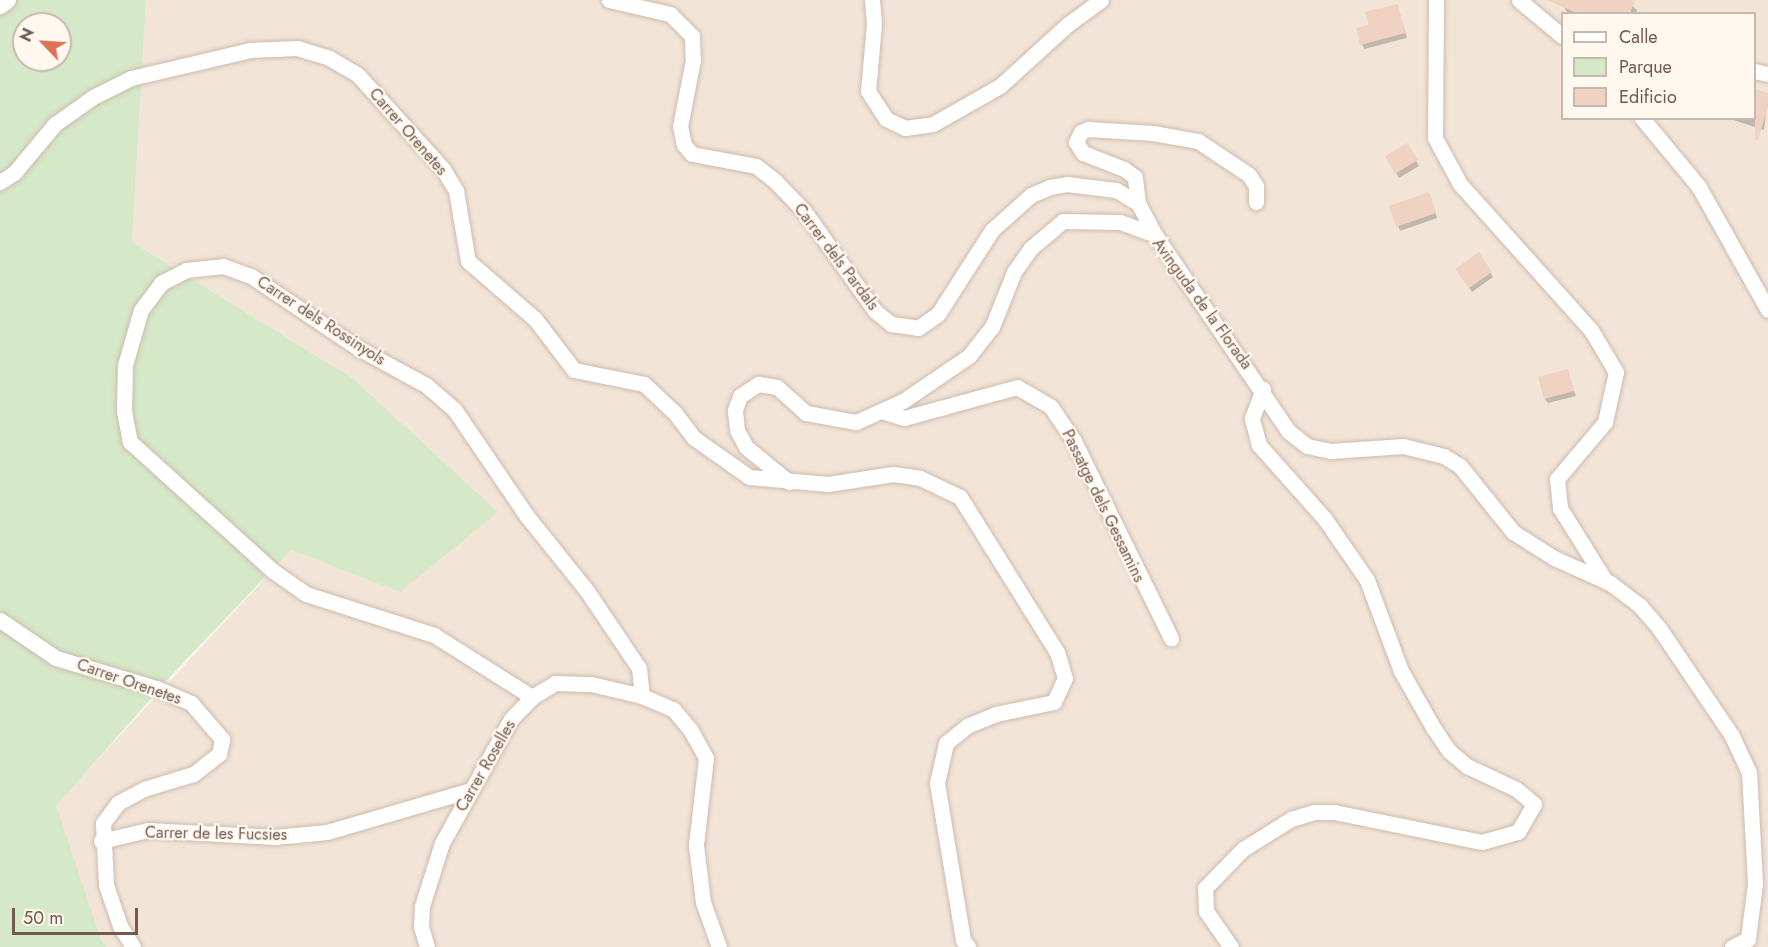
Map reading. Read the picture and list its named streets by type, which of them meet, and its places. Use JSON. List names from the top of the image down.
{
  "streets": {
    "street": [
      "Carrer Orenetes",
      "Carrer dels Pardals",
      "Avinguda de la Florada",
      "Carrer dels Rossinyols",
      "Passatge dels Gessamins",
      "Carrer Roselles",
      "Carrer de les Fucsies"
    ]
  },
  "crossings": [
    ["Carrer Orenetes", "Avinguda de la Florada"],
    ["Carrer Orenetes", "Carrer de les Fucsies"],
    ["Avinguda de la Florada", "Passatge dels Gessamins"],
    ["Carrer dels Rossinyols", "Carrer Roselles"],
    ["Carrer Roselles", "Carrer de les Fucsies"]
  ],
  "legend": ["Calle", "Parque", "Edificio"],
  "scale_bar": "50 m",
  "north": "top left"
}
